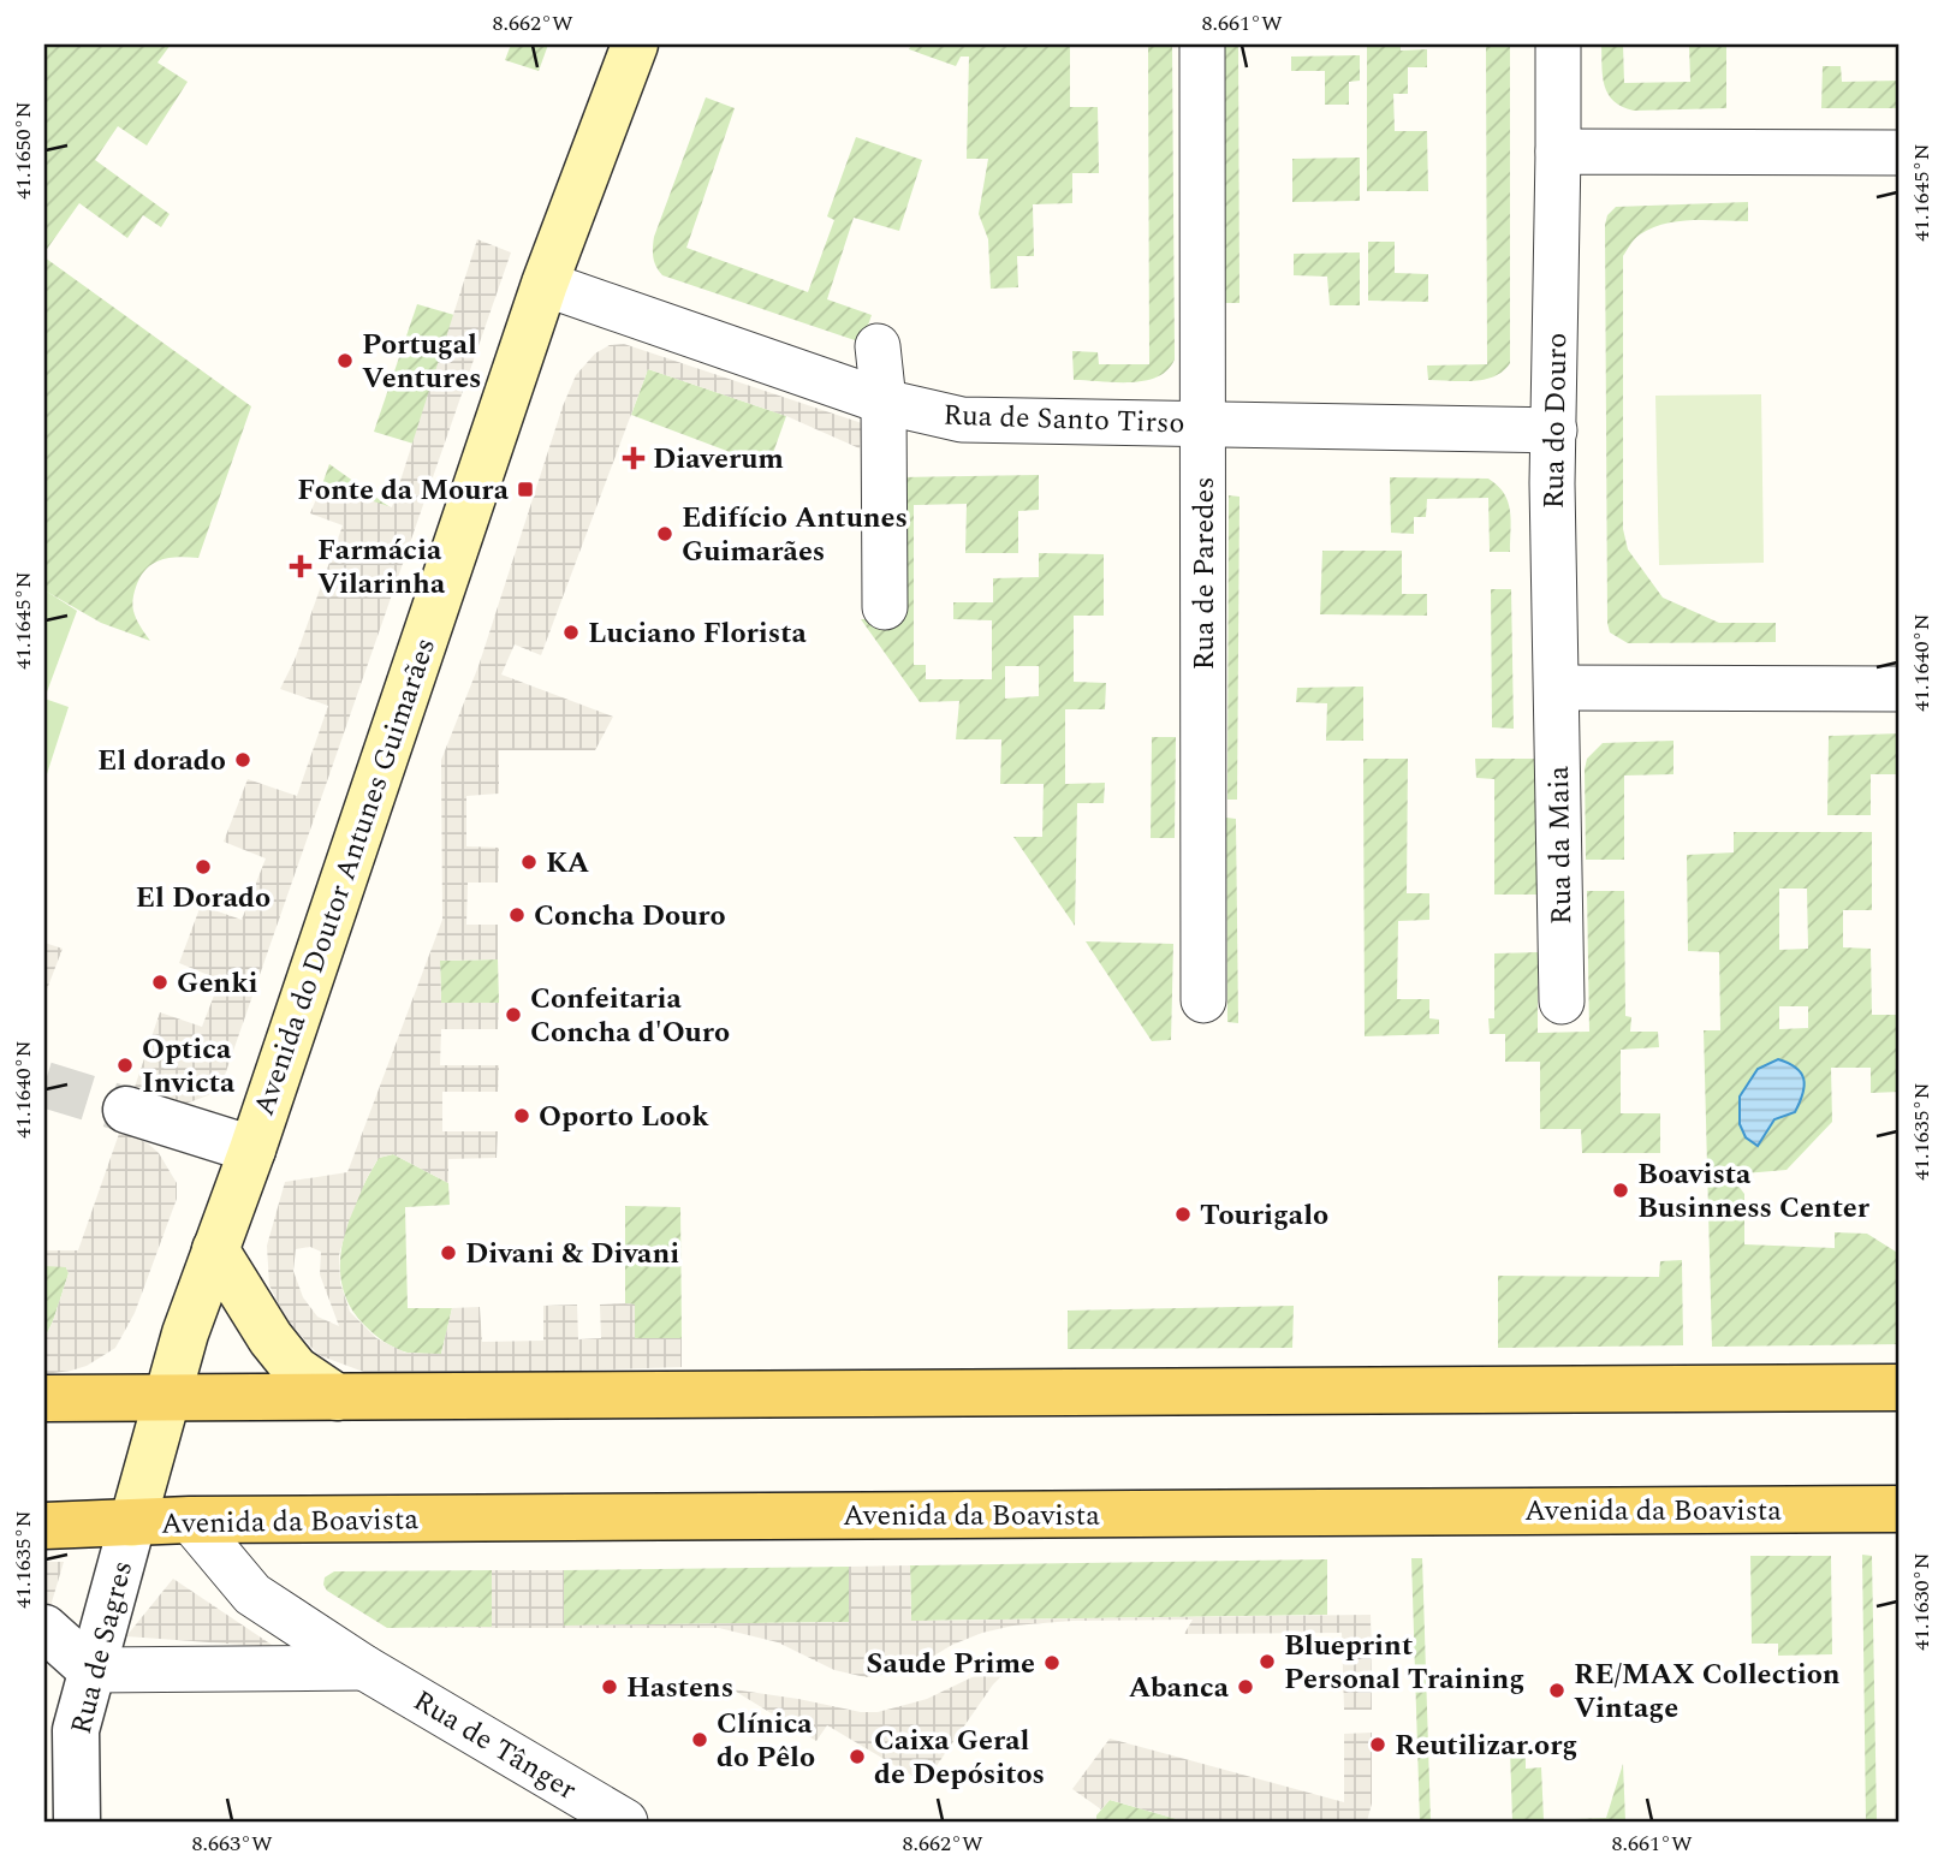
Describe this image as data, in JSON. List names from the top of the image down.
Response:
{
  "streets": {
    "main road": ["Avenida do Doutor Antunes Guimarães", "Avenida da Boavista"],
    "street": [
      "Rua de Santo Tirso",
      "Rua do Douro",
      "Rua de Paredes",
      "Rua da Maia",
      "Rua de Sagres",
      "Rua de Tânger"
    ]
  },
  "crossings": [
    ["Rua de Santo Tirso", "Rua do Douro"],
    ["Rua de Santo Tirso", "Rua de Paredes"],
    ["Rua de Santo Tirso", "Avenida do Doutor Antunes Guimarães"],
    ["Rua do Douro", "Rua da Maia"],
    ["Avenida do Doutor Antunes Guimarães", "Avenida da Boavista"],
    ["Avenida do Doutor Antunes Guimarães", "Rua de Sagres"],
    ["Avenida da Boavista", "Rua de Sagres"],
    ["Avenida da Boavista", "Rua de Tânger"]
  ],
  "places": {
    "other": [
      "Portugal Ventures",
      "Edifício Antunes Guimarães",
      "Luciano Florista",
      "El dorado",
      "KA",
      "El Dorado",
      "Concha Douro",
      "Genki",
      "Confeitaria Concha d'Ouro",
      "Optica Invicta",
      "Oporto Look",
      "Boavista Businness Center",
      "Tourigalo",
      "Divani & Divani",
      "Blueprint Personal Training",
      "Saude Prime",
      "Hastens",
      "Abanca",
      "RE/MAX Collection Vintage",
      "Clínica do Pêlo",
      "Reutilizar.org",
      "Caixa Geral de Depósitos"
    ],
    "health": ["Diaverum", "Farmácia Vilarinha"],
    "transit": ["Fonte da Moura"]
  },
  "coordinates": [
    "8.662°W",
    "8.661°W",
    "41.1650°N",
    "41.1645°N",
    "41.1640°N",
    "41.1635°N",
    "41.1630°N",
    "8.663°W"
  ]
}
